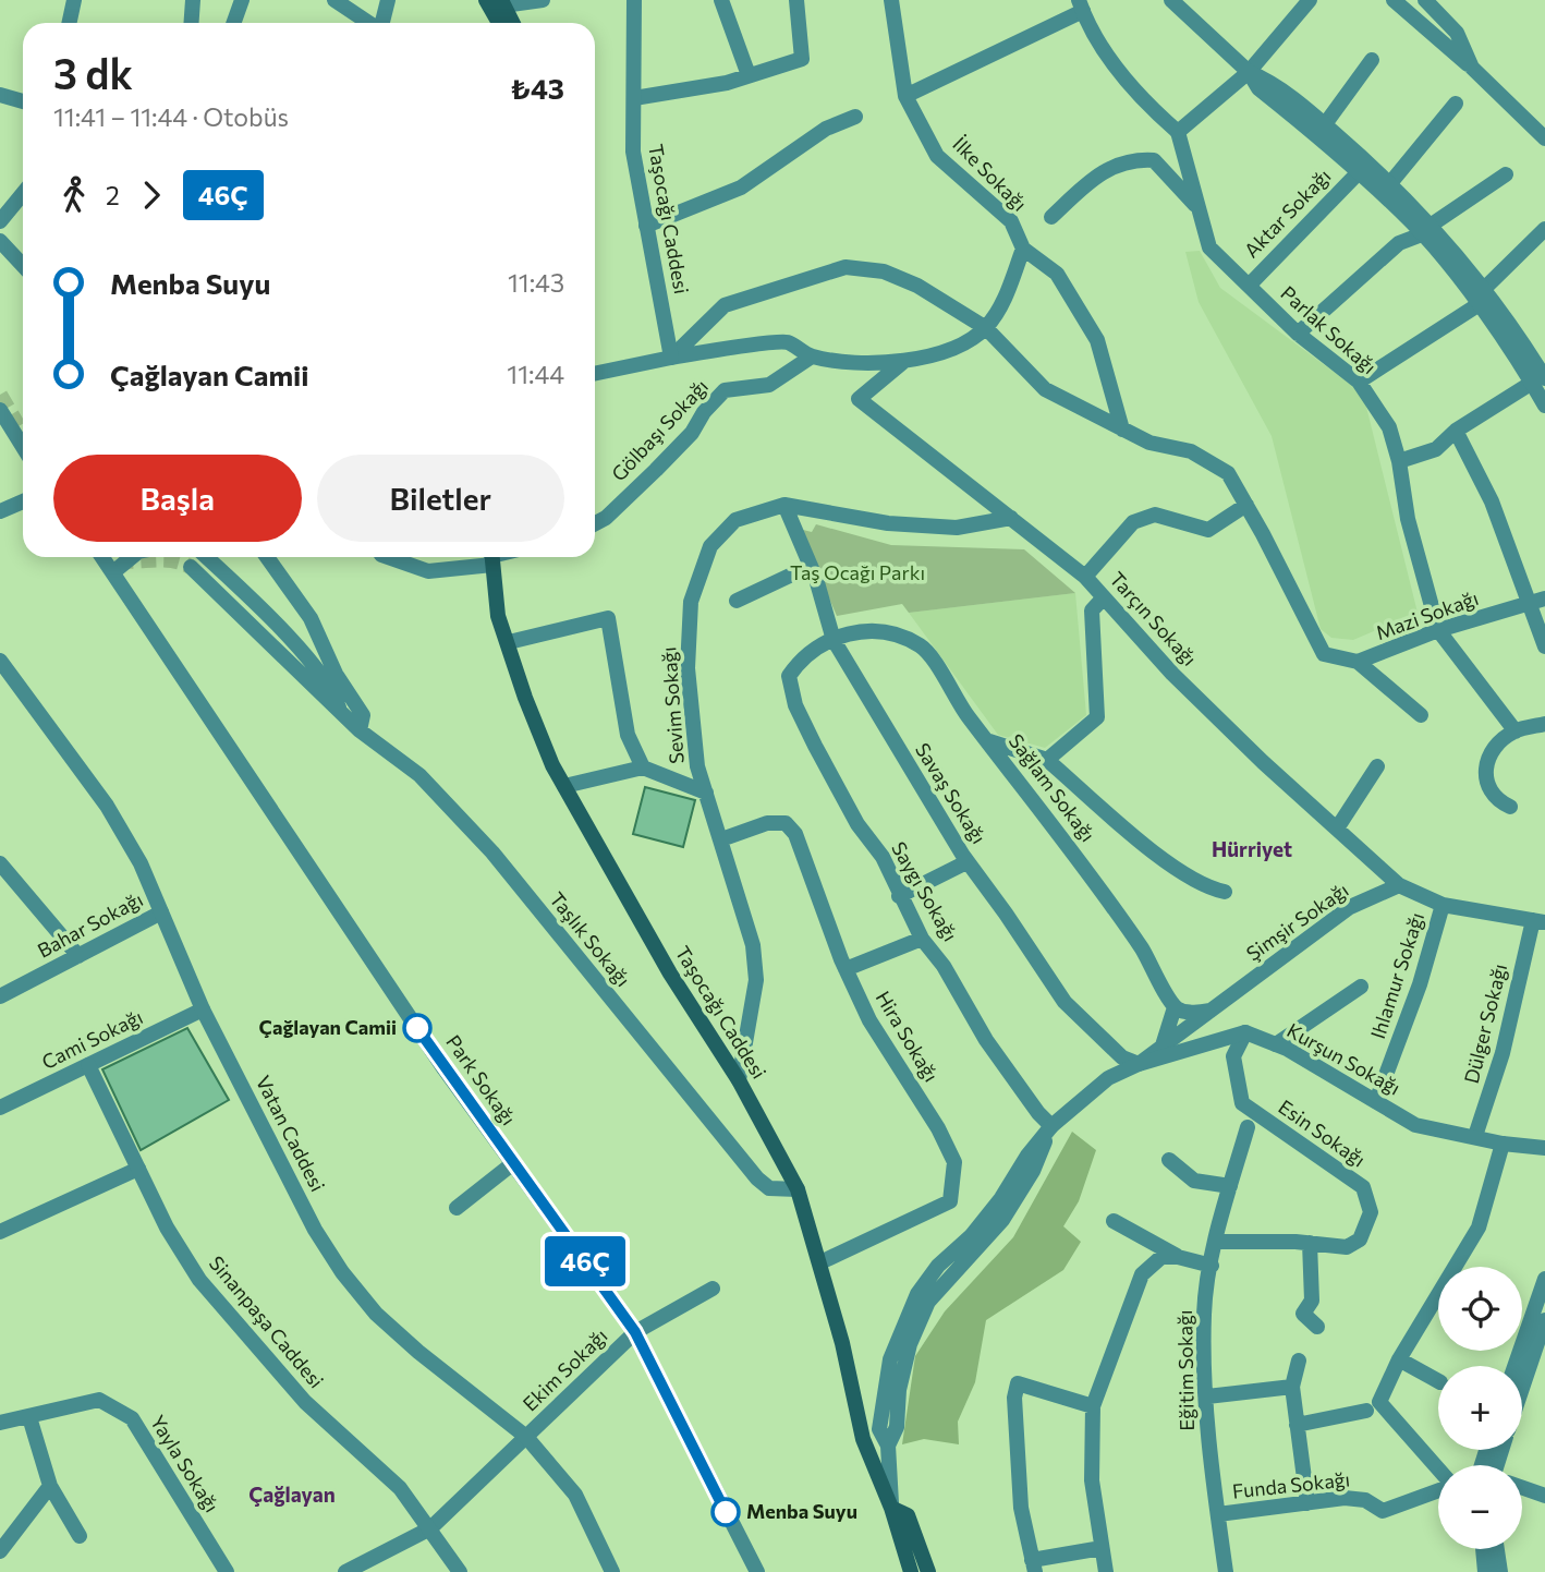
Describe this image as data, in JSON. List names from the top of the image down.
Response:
{
  "streets": {
    "main road": ["Taşocağı Caddesi"],
    "street": [
      "İlke Sokağı",
      "Aktar Sokağı",
      "Parlak Sokağı",
      "Gölbaşı Sokağı",
      "Mazi Sokağı",
      "Tarçın Sokağı",
      "Sevim Sokağı",
      "Sağlam Sokağı",
      "Savaş Sokağı",
      "Saygı Sokağı",
      "Şimşir Sokağı",
      "Bahar Sokağı",
      "Taşlık Sokağı",
      "Ihlamur Sokağı",
      "Dülger Sokağı",
      "Hira Sokağı",
      "Cami Sokağı",
      "Kurşun Sokağı",
      "Park Sokağı",
      "Vatan Caddesi",
      "Esin Sokağı",
      "Sinanpaşa Caddesi",
      "Ekim Sokağı",
      "Eğitim Sokağı",
      "Yayla Sokağı",
      "Funda Sokağı"
    ]
  },
  "crossings": [
    ["Aktar Sokağı", "Parlak Sokağı"],
    ["Taşocağı Caddesi", "Sevim Sokağı"],
    ["Taşocağı Caddesi", "Taşlık Sokağı"],
    ["Taşocağı Caddesi", "Hira Sokağı"],
    ["Parlak Sokağı", "Mazi Sokağı"],
    ["Tarçın Sokağı", "Sevim Sokağı"],
    ["Tarçın Sokağı", "Şimşir Sokağı"],
    ["Sevim Sokağı", "Savaş Sokağı"],
    ["Sevim Sokağı", "Hira Sokağı"],
    ["Sağlam Sokağı", "Savaş Sokağı"],
    ["Sağlam Sokağı", "Saygı Sokağı"],
    ["Savaş Sokağı", "Saygı Sokağı"],
    ["Savaş Sokağı", "Şimşir Sokağı"],
    ["Bahar Sokağı", "Vatan Caddesi"],
    ["Ihlamur Sokağı", "Kurşun Sokağı"],
    ["Dülger Sokağı", "Kurşun Sokağı"],
    ["Cami Sokağı", "Vatan Caddesi"],
    ["Cami Sokağı", "Sinanpaşa Caddesi"],
    ["Kurşun Sokağı", "Esin Sokağı"],
    ["Park Sokağı", "Ekim Sokağı"],
    ["Vatan Caddesi", "Ekim Sokağı"],
    ["Esin Sokağı", "Eğitim Sokağı"],
    ["Sinanpaşa Caddesi", "Ekim Sokağı"],
    ["Eğitim Sokağı", "Funda Sokağı"]
  ],
  "districts": ["Hürriyet", "Çağlayan"],
  "parks": ["Taş Ocağı Parkı"],
  "places": ["Çağlayan Camii", "Menba Suyu"],
  "lines": ["bus line 46Ç"],
  "page": {
    "on_map": "46Ç",
    "heading": ["3 dk", "11:41 – 11:44 · Otobüs", "₺43"],
    "legs": ["2", "46Ç"],
    "list": [
      {
        "name": "Menba Suyu",
        "value": "11:43"
      },
      {
        "name": "Çağlayan Camii",
        "value": "11:44"
      }
    ],
    "buttons": ["Başla", "Biletler"],
    "map_buttons": ["+", "−"]
  }
}
